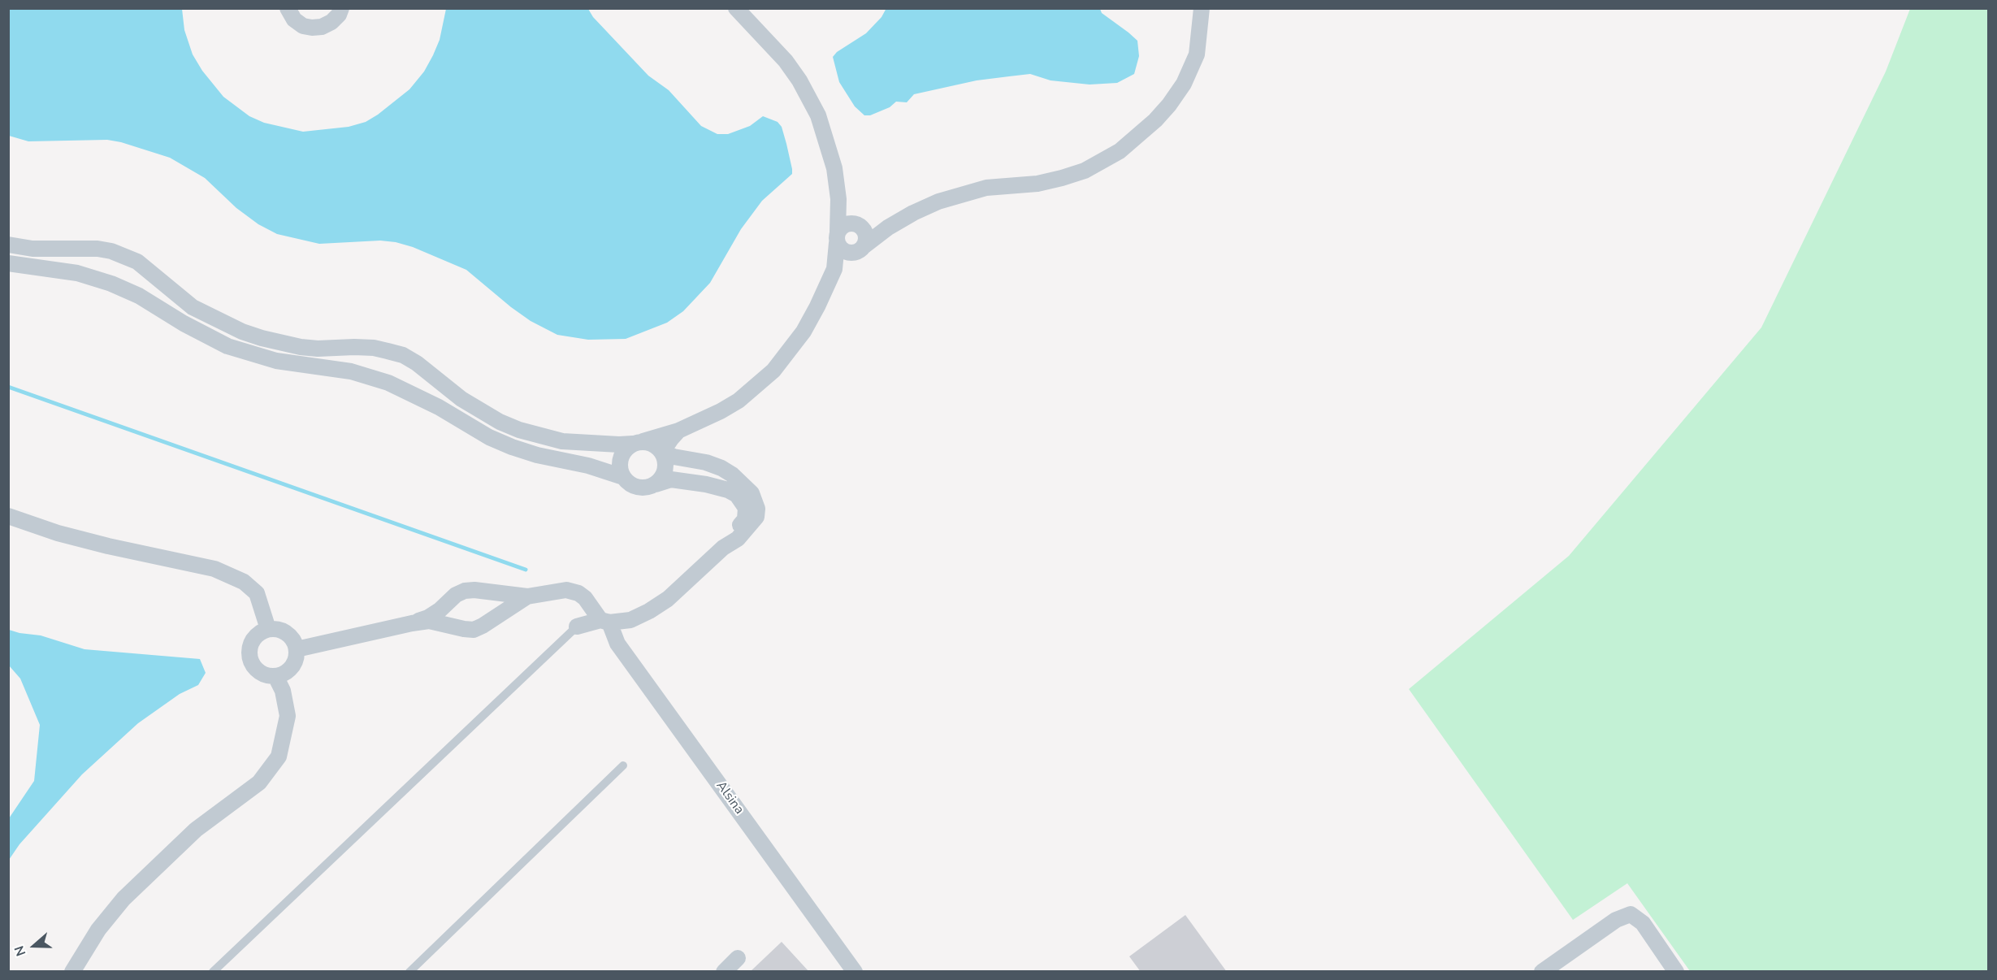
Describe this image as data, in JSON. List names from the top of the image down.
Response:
{
  "streets": {
    "street": ["Alsina"]
  },
  "north": "left"
}
